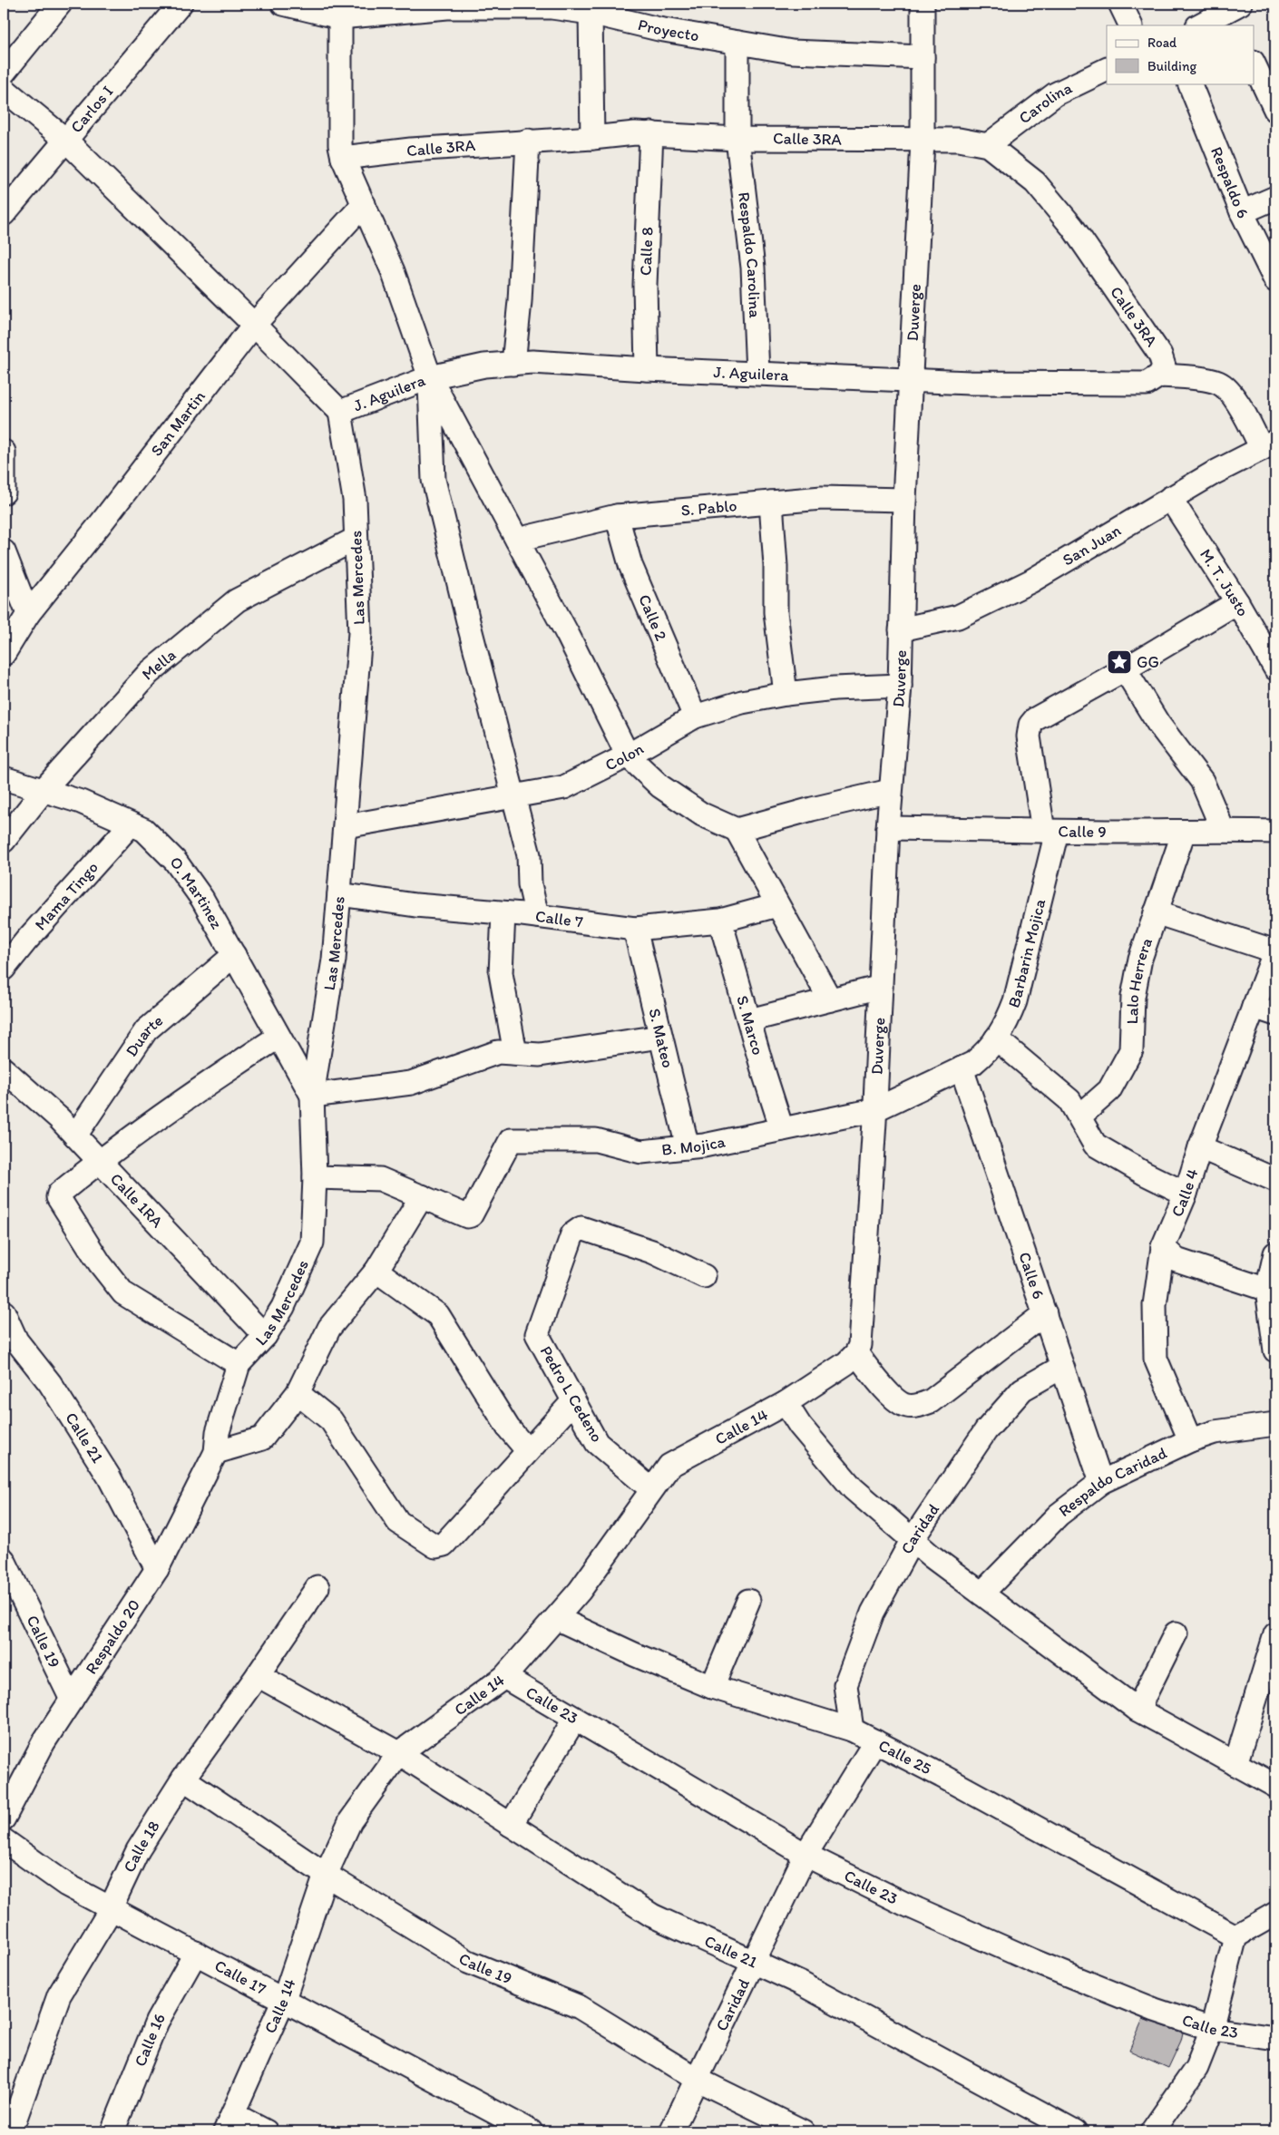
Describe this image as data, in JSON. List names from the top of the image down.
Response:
{
  "streets": {
    "street": [
      "Proyecto",
      "Carolina",
      "Carlos I",
      "Calle 3RA",
      "Respaldo 6",
      "Calle 8",
      "Respaldo Carolina",
      "Duverge",
      "J. Aguilera",
      "San Martin",
      "S. Pablo",
      "San Juan",
      "Las Mercedes",
      "M. T. Justo",
      "Calle 2",
      "Mella",
      "Colon",
      "Calle 9",
      "O. Martinez",
      "Mama Tingo",
      "Calle 7",
      "Barbarin Mojica",
      "Lalo Herrera",
      "S. Marco",
      "Duarte",
      "S. Mateo",
      "B. Mojica",
      "Calle 4",
      "Calle 1RA",
      "Calle 6",
      "Pedro L Cedeno",
      "Calle 14",
      "Calle 21",
      "Respaldo Caridad",
      "Caridad",
      "Respaldo 20",
      "Calle 19",
      "Calle 23",
      "Calle 25",
      "Calle 18",
      "Calle 17",
      "Calle 16"
    ]
  },
  "crossings": [
    ["Proyecto", "Respaldo Carolina"],
    ["Proyecto", "Duverge"],
    ["Carolina", "Calle 3RA"],
    ["Calle 3RA", "Calle 8"],
    ["Calle 3RA", "Respaldo Carolina"],
    ["Calle 3RA", "Duverge"],
    ["Calle 3RA", "J. Aguilera"],
    ["Calle 8", "J. Aguilera"],
    ["Respaldo Carolina", "J. Aguilera"],
    ["Duverge", "J. Aguilera"],
    ["Duverge", "S. Pablo"],
    ["Duverge", "San Juan"],
    ["Duverge", "Colon"],
    ["Duverge", "Calle 9"],
    ["Duverge", "Barbarin Mojica"],
    ["Duverge", "B. Mojica"],
    ["Duverge", "Calle 14"],
    ["J. Aguilera", "Las Mercedes"],
    ["S. Pablo", "Calle 2"],
    ["San Juan", "M. T. Justo"],
    ["Las Mercedes", "Mella"],
    ["Las Mercedes", "Colon"],
    ["Las Mercedes", "O. Martinez"],
    ["Las Mercedes", "Calle 7"],
    ["Las Mercedes", "Calle 1RA"],
    ["Las Mercedes", "Respaldo 20"],
    ["Calle 2", "Colon"],
    ["Mella", "O. Martinez"],
    ["Calle 9", "Barbarin Mojica"],
    ["Calle 9", "Lalo Herrera"],
    ["O. Martinez", "Mama Tingo"],
    ["O. Martinez", "Duarte"],
    ["Calle 7", "S. Marco"],
    ["Calle 7", "S. Mateo"],
    ["Barbarin Mojica", "B. Mojica"],
    ["Barbarin Mojica", "Calle 6"],
    ["S. Marco", "B. Mojica"],
    ["Duarte", "Calle 1RA"],
    ["S. Mateo", "B. Mojica"],
    ["Calle 4", "Respaldo Caridad"],
    ["Calle 6", "Respaldo Caridad"],
    ["Calle 6", "Caridad"],
    ["Pedro L Cedeno", "Calle 14"],
    ["Calle 14", "Calle 21"],
    ["Calle 14", "Calle 19"],
    ["Calle 14", "Calle 23"],
    ["Calle 14", "Calle 25"],
    ["Calle 14", "Calle 17"],
    ["Calle 21", "Caridad"],
    ["Calle 21", "Respaldo 20"],
    ["Calle 21", "Calle 18"],
    ["Caridad", "Calle 19"],
    ["Caridad", "Calle 23"],
    ["Caridad", "Calle 25"],
    ["Respaldo 20", "Calle 19"],
    ["Calle 19", "Calle 18"],
    ["Calle 18", "Calle 17"],
    ["Calle 17", "Calle 16"]
  ],
  "places": {
    "place": ["GG"]
  },
  "legend": ["Road", "Building"]
}
